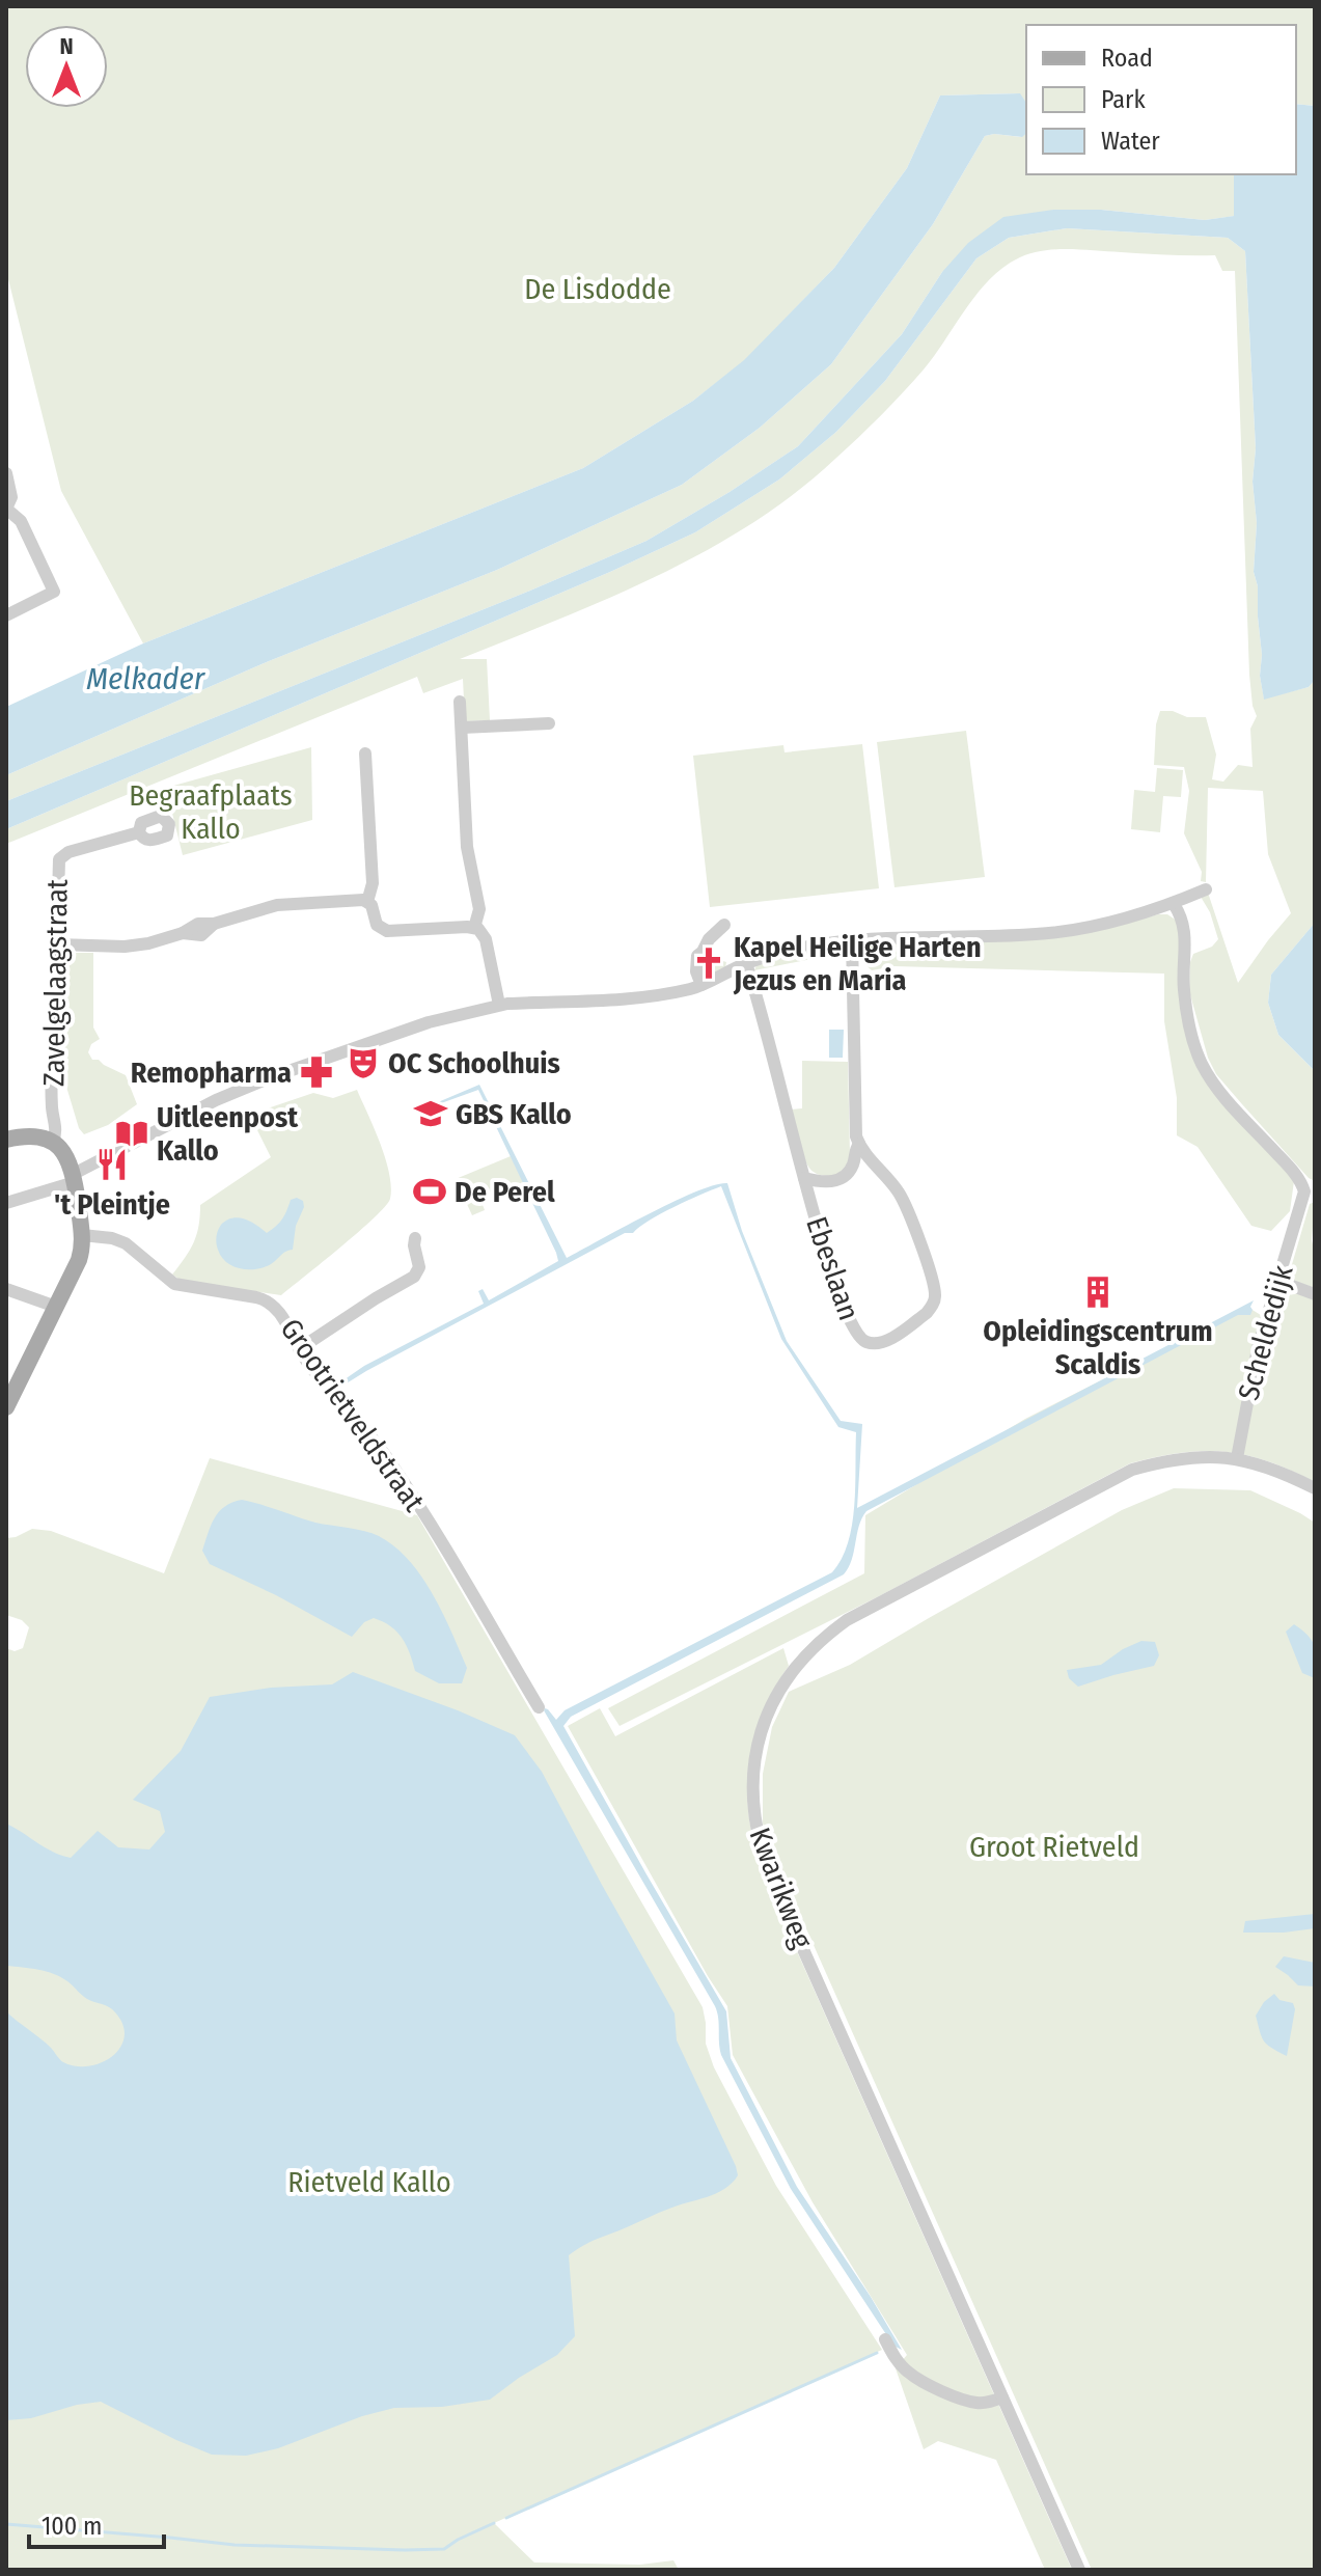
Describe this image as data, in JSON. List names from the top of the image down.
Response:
{
  "streets": {
    "street": [
      "Zavelgelaagstraat",
      "Ebeslaan",
      "Scheldedijk",
      "Grootrietveldstraat",
      "Kwarikweg"
    ]
  },
  "crossings": [
    ["Scheldedijk", "Kwarikweg"]
  ],
  "water": ["Melkader"],
  "parks": [
    "De Lisdodde",
    "Begraafplaats Kallo",
    "Groot Rietveld",
    "Rietveld Kallo"
  ],
  "places": {
    "church": ["Kapel Heilige Harten Jezus en Maria"],
    "theatre": ["OC Schoolhuis"],
    "pharmacy": ["Remopharma"],
    "school or university": ["GBS Kallo"],
    "library": ["Uitleenpost Kallo"],
    "restaurant": ["'t Pleintje"],
    "sports": ["De Perel"],
    "building": ["Opleidingscentrum Scaldis"]
  },
  "legend": ["Road", "Park", "Water"],
  "scale_bar": "100 m",
  "north": "top"
}
